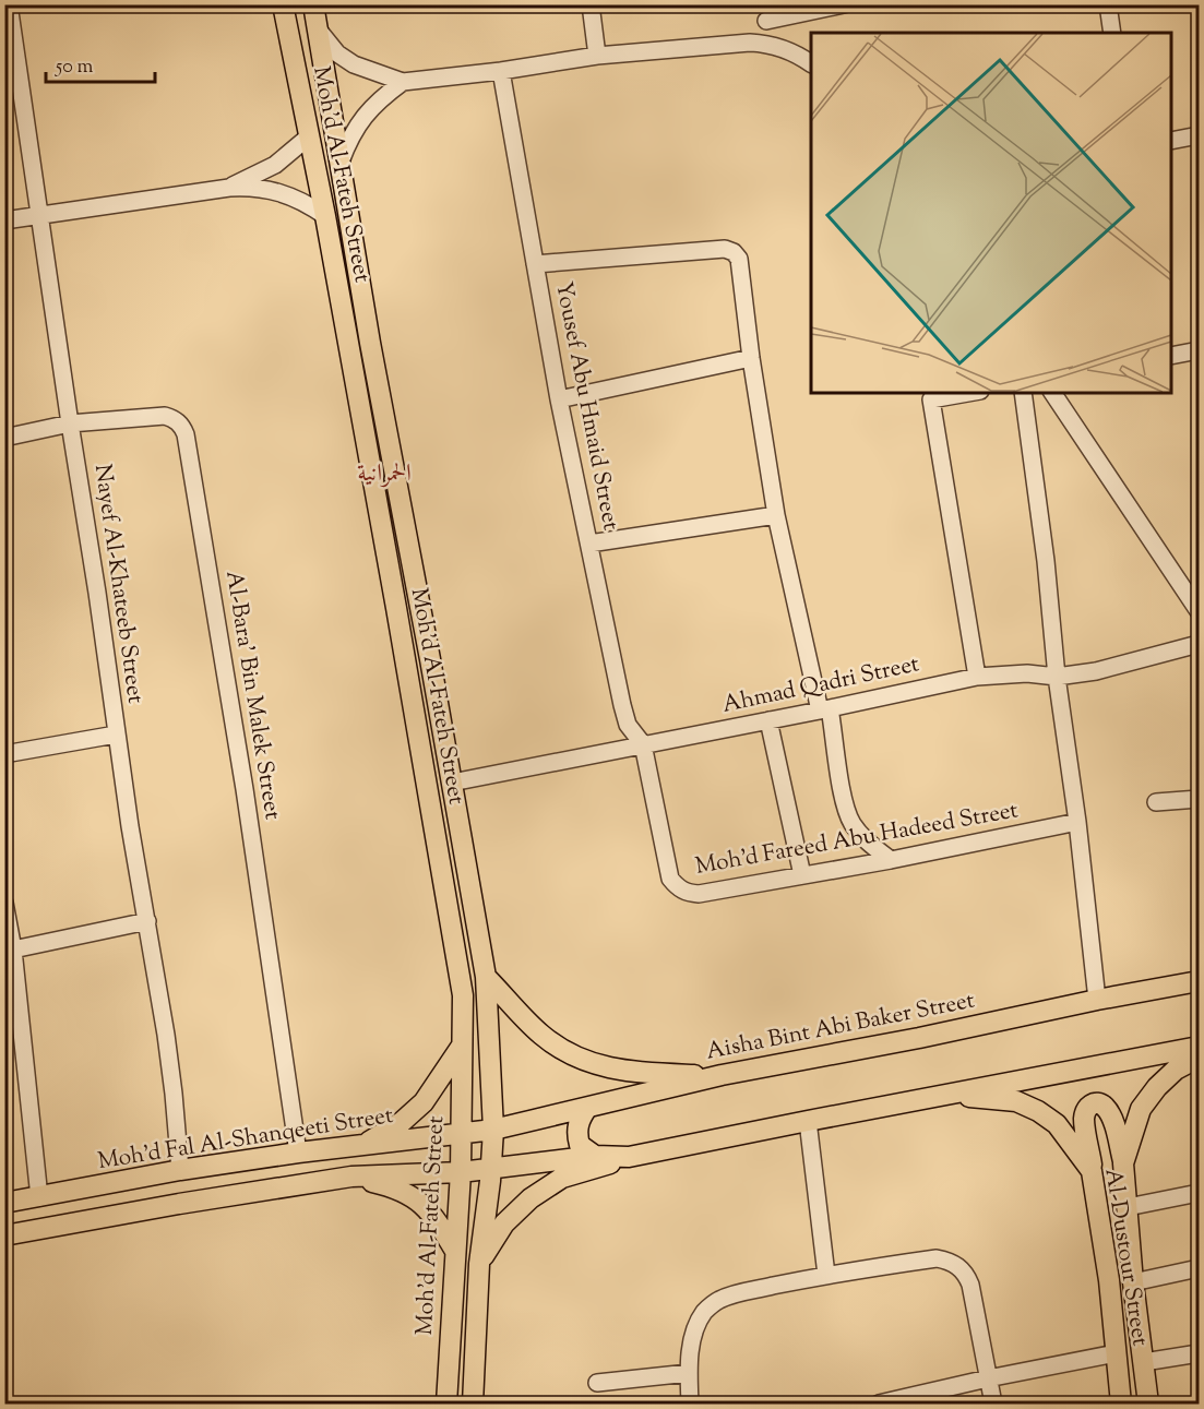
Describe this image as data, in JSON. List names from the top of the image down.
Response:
{
  "streets": {
    "main road": [
      "Moh'd Al-Fateh Street",
      "Aisha Bint Abi Baker Street",
      "Moh'd Fal Al-Shanqeeti Street",
      "Al-Dustour Street"
    ],
    "street": [
      "Yousef Abu Hmaid Street",
      "Nayef Al-Khateeb Street",
      "Ahmad Qadri Street",
      "Al-Bara' Bin Malek Street",
      "Moh'd Fareed Abu Hadeed Street"
    ]
  },
  "crossings": [
    ["Moh'd Al-Fateh Street", "Ahmad Qadri Street"],
    ["Moh'd Al-Fateh Street", "Aisha Bint Abi Baker Street"],
    ["Moh'd Al-Fateh Street", "Moh'd Fal Al-Shanqeeti Street"],
    ["Yousef Abu Hmaid Street", "Ahmad Qadri Street"],
    ["Yousef Abu Hmaid Street", "Moh'd Fareed Abu Hadeed Street"],
    ["Nayef Al-Khateeb Street", "Al-Bara' Bin Malek Street"],
    ["Nayef Al-Khateeb Street", "Moh'd Fal Al-Shanqeeti Street"],
    ["Ahmad Qadri Street", "Moh'd Fareed Abu Hadeed Street"],
    ["Al-Bara' Bin Malek Street", "Moh'd Fal Al-Shanqeeti Street"],
    ["Aisha Bint Abi Baker Street", "Moh'd Fal Al-Shanqeeti Street"]
  ],
  "districts": ["الحمرانية"],
  "scale_bar": "50 m"
}
